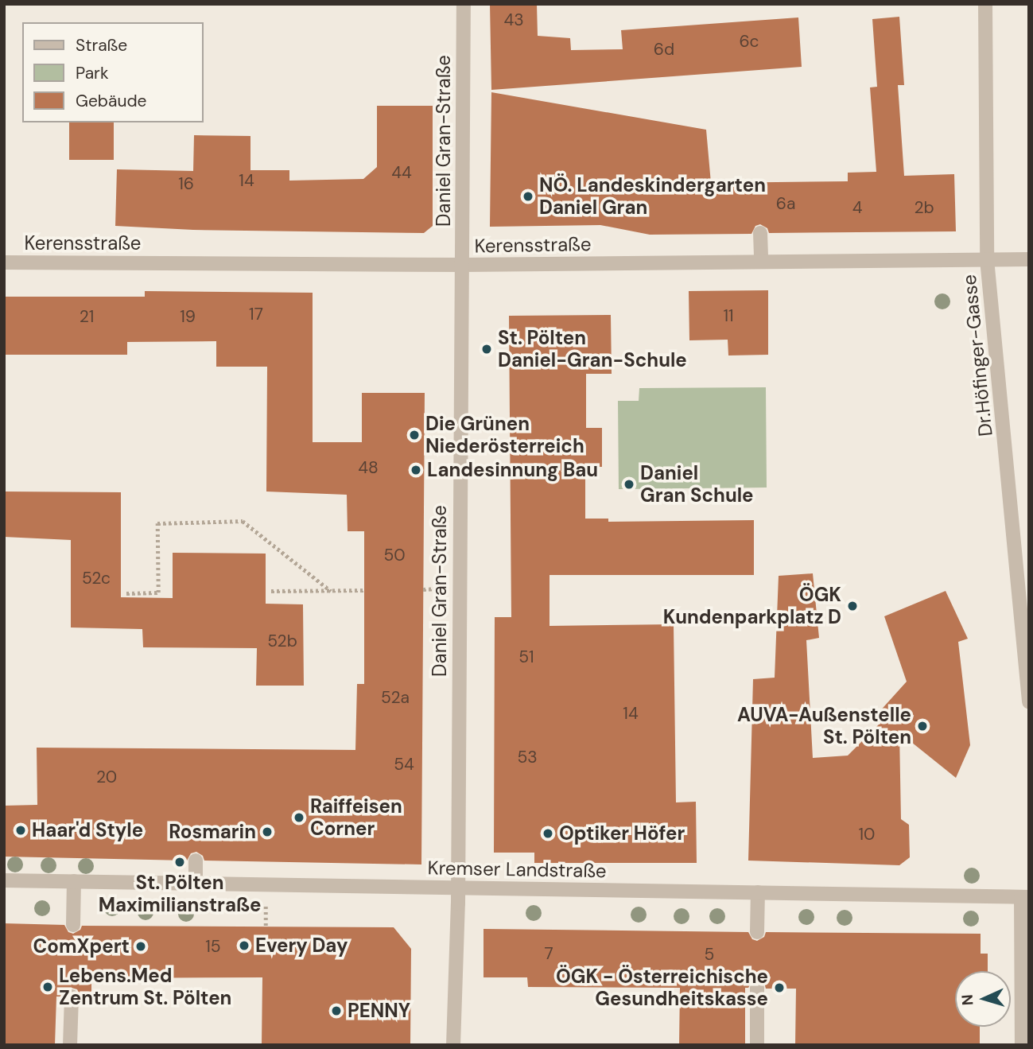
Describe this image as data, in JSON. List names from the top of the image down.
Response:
{
  "streets": {
    "street": [
      "Daniel Gran-Straße",
      "Kerensstraße",
      "Dr.Höfinger-Gasse",
      "Kremser Landstraße"
    ]
  },
  "crossings": [
    ["Daniel Gran-Straße", "Kerensstraße"],
    ["Daniel Gran-Straße", "Kremser Landstraße"],
    ["Kerensstraße", "Dr.Höfinger-Gasse"]
  ],
  "places": [
    "NÖ. Landeskindergarten Daniel Gran",
    "St. Pölten Daniel-Gran-Schule",
    "Die Grünen Niederösterreich",
    "Landesinnung Bau",
    "Daniel Gran Schule",
    "ÖGK Kundenparkplatz D",
    "AUVA-Außenstelle St. Pölten",
    "Raiffeisen Corner",
    "Haar'd Style",
    "Rosmarin",
    "Optiker Höfer",
    "St. Pölten Maximilianstraße",
    "Every Day",
    "ComXpert",
    "Lebens.Med Zentrum St. Pölten",
    "ÖGK - Österreichische Gesundheitskasse",
    "PENNY"
  ],
  "house_numbers": [
    "43",
    "6c",
    "6d",
    "44",
    "14",
    "16",
    "6a",
    "4",
    "2b",
    "17",
    "11",
    "21",
    "19",
    "48",
    "50",
    "52c",
    "52b",
    "51",
    "52a",
    "14",
    "53",
    "54",
    "20",
    "10",
    "15",
    "7",
    "5"
  ],
  "legend": ["Straße", "Park", "Gebäude"],
  "north": "left"
}
